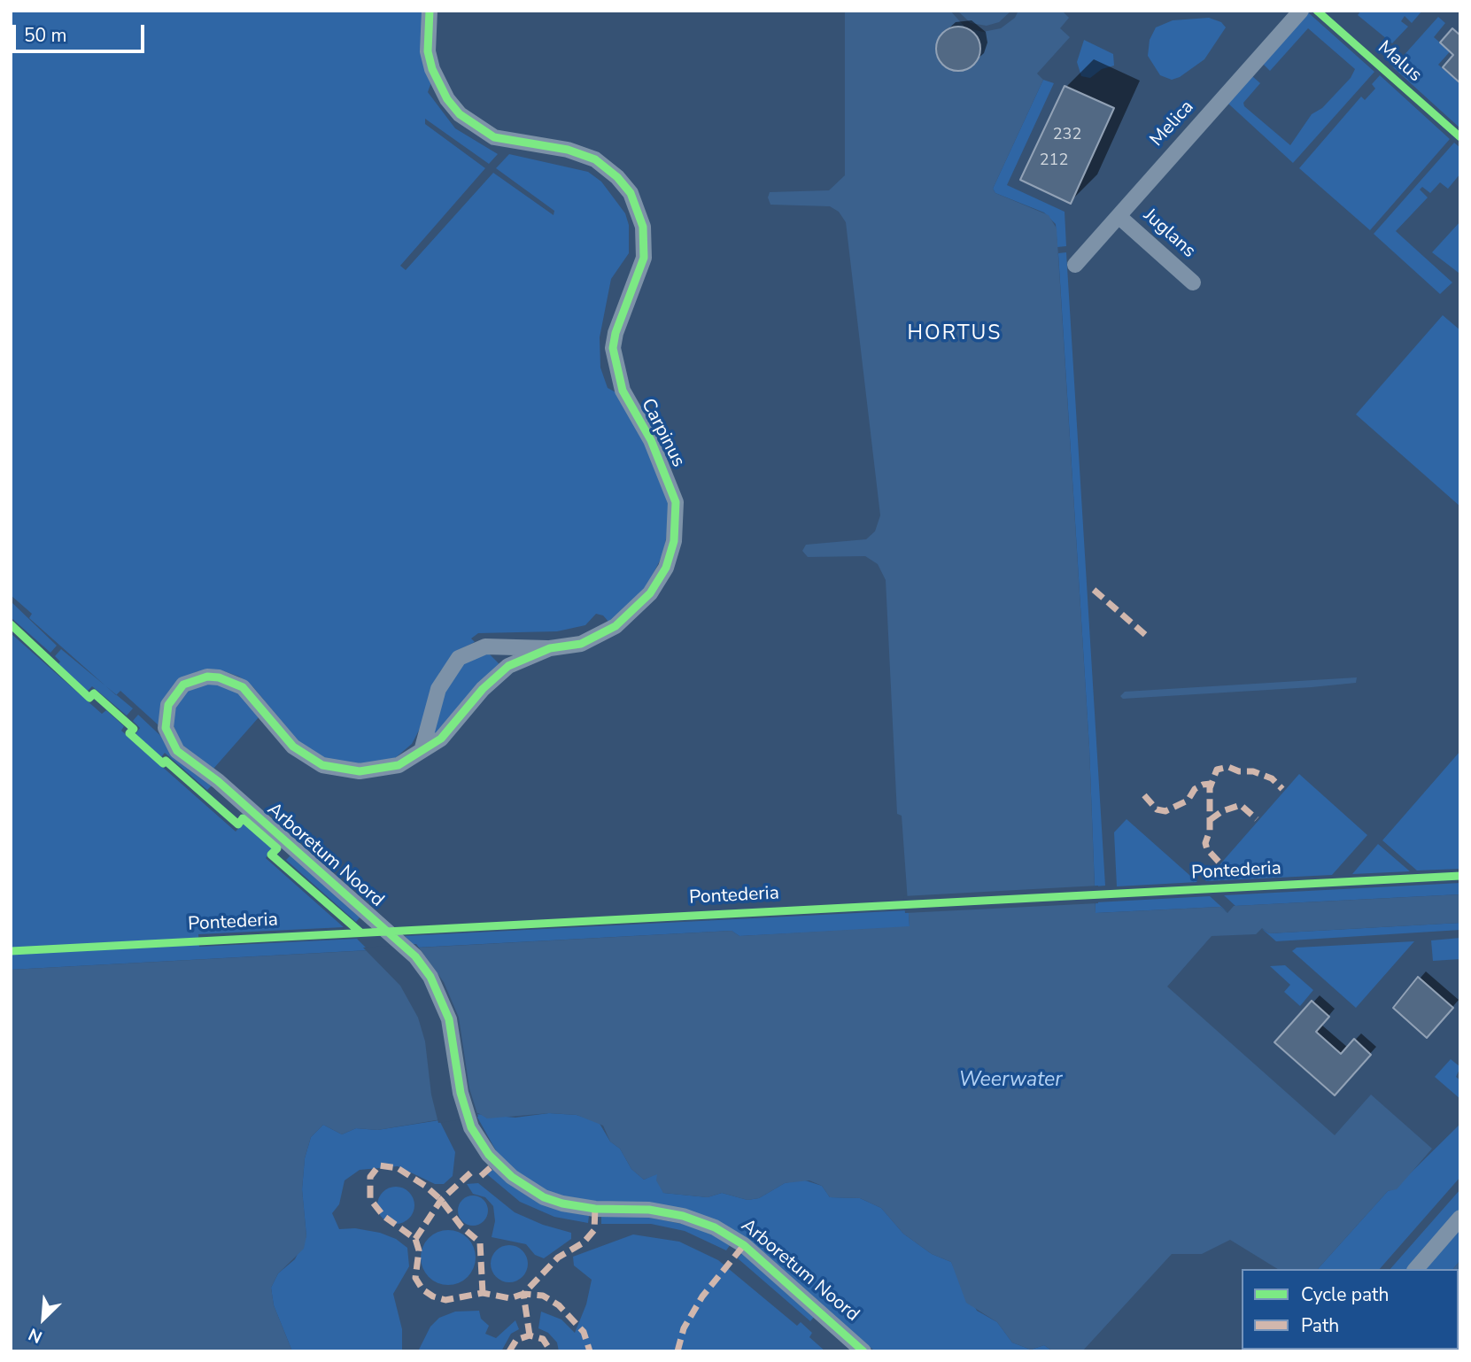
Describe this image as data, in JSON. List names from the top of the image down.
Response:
{
  "streets": {
    "street": [
      "Melica",
      "Juglans",
      "Carpinus",
      "Arboretum Noord"
    ],
    "cycle path": ["Malus", "Pontederia"]
  },
  "crossings": [
    ["Melica", "Juglans"],
    ["Carpinus", "Arboretum Noord"]
  ],
  "districts": ["HORTUS"],
  "water": ["Weerwater"],
  "house_numbers": ["232", "212"],
  "legend": ["Cycle path", "Path"],
  "scale_bar": "50 m",
  "north": "bottom left"
}
